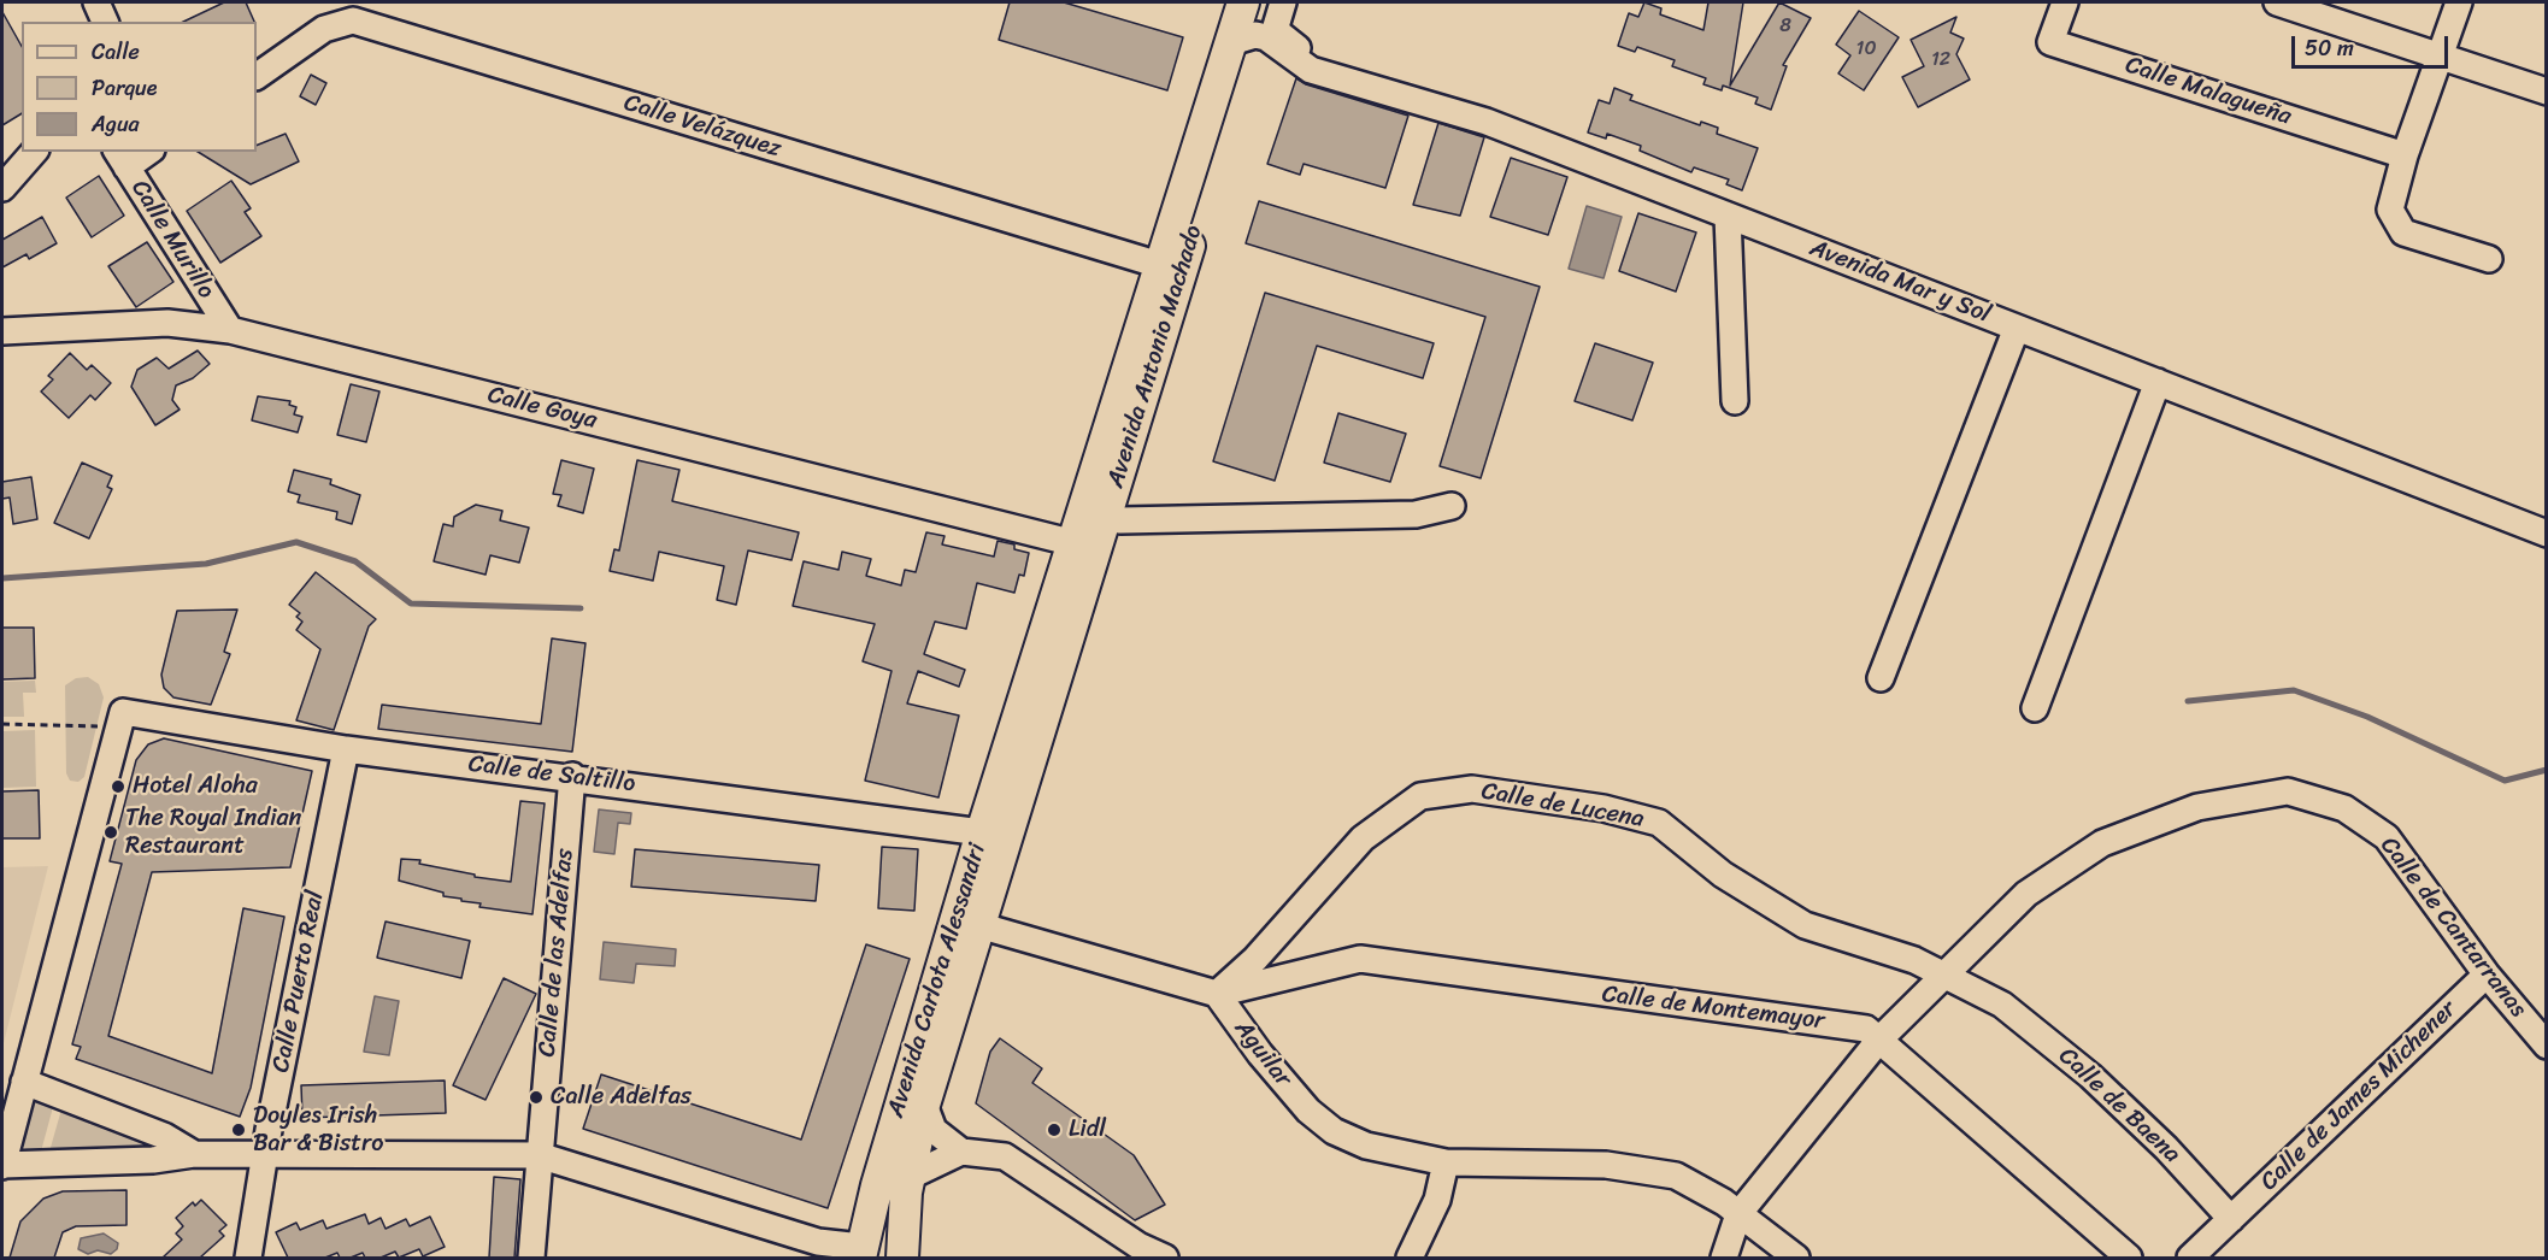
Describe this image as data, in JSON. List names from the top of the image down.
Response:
{
  "streets": {
    "main road": ["Avenida Antonio Machado", "Avenida Carlota Alessandri"],
    "street": [
      "Calle Malagueña",
      "Calle Velázquez",
      "Calle Murillo",
      "Avenida Mar y Sol",
      "Calle Goya",
      "Calle de Saltillo",
      "Calle de Lucena",
      "Calle de Cantarranas",
      "Calle de las Adelfas",
      "Calle Puerto Real",
      "Calle de Montemayor",
      "Aguilar",
      "Calle de James Michener",
      "Calle de Baena"
    ]
  },
  "crossings": [
    ["Calle Velázquez", "Avenida Antonio Machado"],
    ["Calle Murillo", "Calle Goya"],
    ["Avenida Mar y Sol", "Avenida Antonio Machado"],
    ["Avenida Antonio Machado", "Calle Goya"],
    ["Avenida Antonio Machado", "Avenida Carlota Alessandri"],
    ["Calle de Saltillo", "Calle de las Adelfas"],
    ["Calle de Saltillo", "Avenida Carlota Alessandri"],
    ["Calle de Saltillo", "Calle Puerto Real"],
    ["Calle de Lucena", "Calle de Cantarranas"],
    ["Calle de Lucena", "Calle de Montemayor"],
    ["Calle de Lucena", "Aguilar"],
    ["Calle de Lucena", "Calle de Baena"],
    ["Calle de Cantarranas", "Calle de Montemayor"],
    ["Calle de Cantarranas", "Calle de James Michener"],
    ["Calle de Cantarranas", "Calle de Baena"],
    ["Calle de Montemayor", "Aguilar"],
    ["Calle de James Michener", "Calle de Baena"]
  ],
  "places": [
    "Hotel Aloha",
    "The Royal Indian Restaurant",
    "Calle Adelfas",
    "Doyles Irish Bar & Bistro",
    "Lidl"
  ],
  "house_numbers": ["8", "10", "12"],
  "legend": ["Calle", "Parque", "Agua"],
  "scale_bar": "50 m"
}
